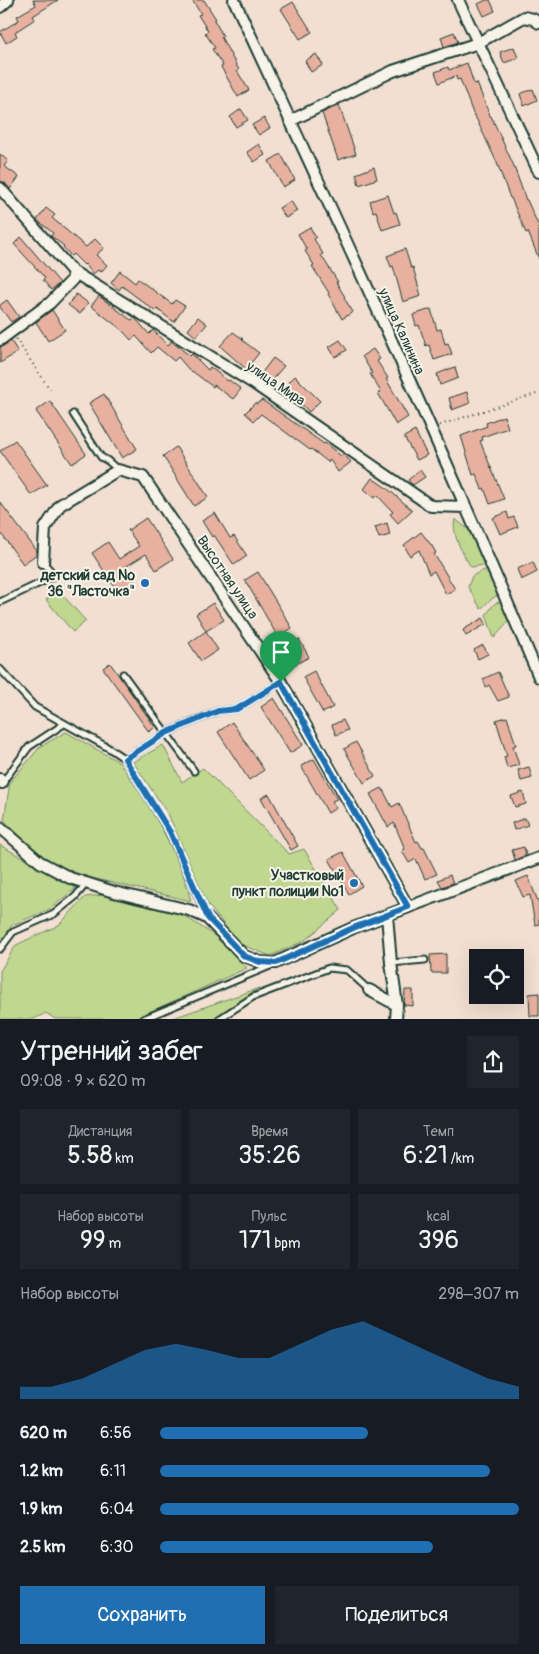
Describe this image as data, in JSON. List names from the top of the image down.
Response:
{
  "streets": {
    "street": ["улица Калинина", "улица Мира", "Высотная улица"]
  },
  "crossings": [
    ["улица Калинина", "улица Мира"]
  ],
  "places": ["детский сад № 36 \"Ласточка\"", "Участковый пункт полиции №1"],
  "page": {
    "heading": ["Утренний забег", "09:08 · 9 × 620 m"],
    "stats": [
      ["Дистанция", "5.58 km"],
      ["Время", "35:26"],
      ["Темп", "6:21 /km"],
      ["Набор высоты", "99 m"],
      ["Пульс", "171 bpm"],
      ["kcal", "396"]
    ],
    "chart": ["Набор высоты", "298–307 m"],
    "list": [
      {
        "name": "620 m",
        "note": "6:56"
      },
      {
        "name": "1.2 km",
        "note": "6:11"
      },
      {
        "name": "1.9 km",
        "note": "6:04"
      },
      {
        "name": "2.5 km",
        "note": "6:30"
      }
    ],
    "buttons": ["Сохранить", "Поделиться"]
  }
}
